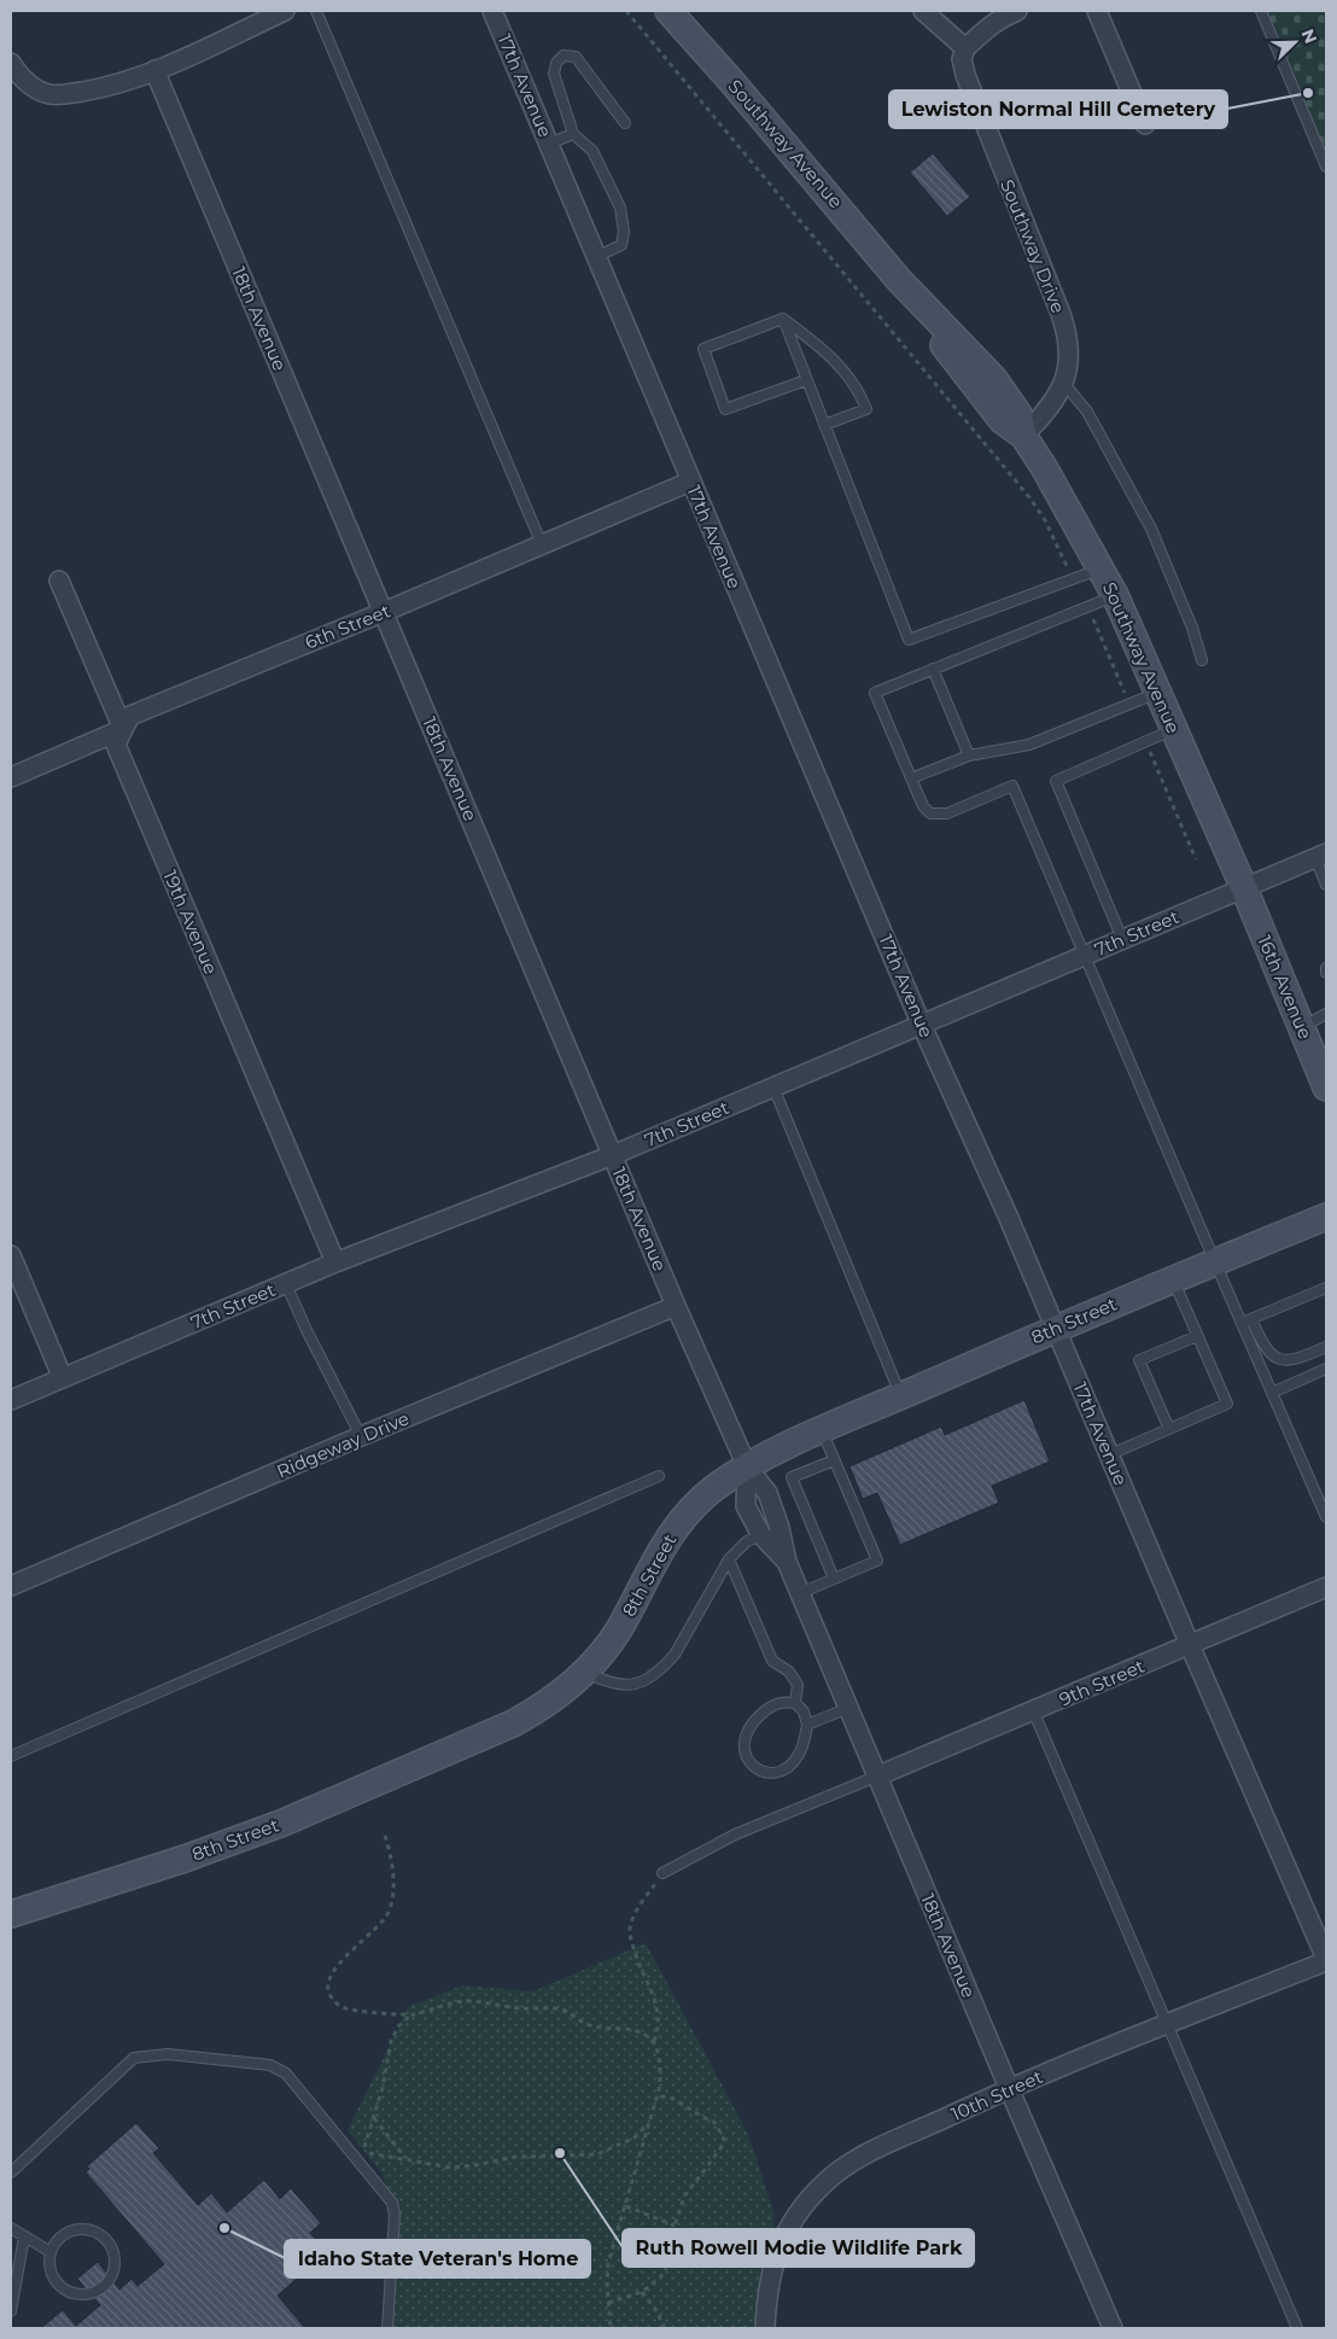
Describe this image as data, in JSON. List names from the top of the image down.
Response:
{
  "streets": {
    "main road": ["Southway Avenue", "16th Avenue", "8th Street"],
    "street": [
      "17th Avenue",
      "Southway Drive",
      "18th Avenue",
      "6th Street",
      "19th Avenue",
      "7th Street",
      "Ridgeway Drive",
      "9th Street",
      "10th Street"
    ]
  },
  "crossings": [
    ["17th Avenue", "6th Street"],
    ["17th Avenue", "7th Street"],
    ["17th Avenue", "8th Street"],
    ["17th Avenue", "9th Street"],
    ["17th Avenue", "10th Street"],
    ["Southway Avenue", "Southway Drive"],
    ["Southway Avenue", "7th Street"],
    ["Southway Avenue", "16th Avenue"],
    ["18th Avenue", "6th Street"],
    ["18th Avenue", "7th Street"],
    ["18th Avenue", "8th Street"],
    ["18th Avenue", "Ridgeway Drive"],
    ["18th Avenue", "9th Street"],
    ["18th Avenue", "10th Street"],
    ["6th Street", "19th Avenue"],
    ["19th Avenue", "7th Street"],
    ["7th Street", "16th Avenue"]
  ],
  "places": ["Lewiston Normal Hill Cemetery", "Ruth Rowell Modie Wildlife Park", "Idaho State Veteran's Home"],
  "north": "top right"
}
